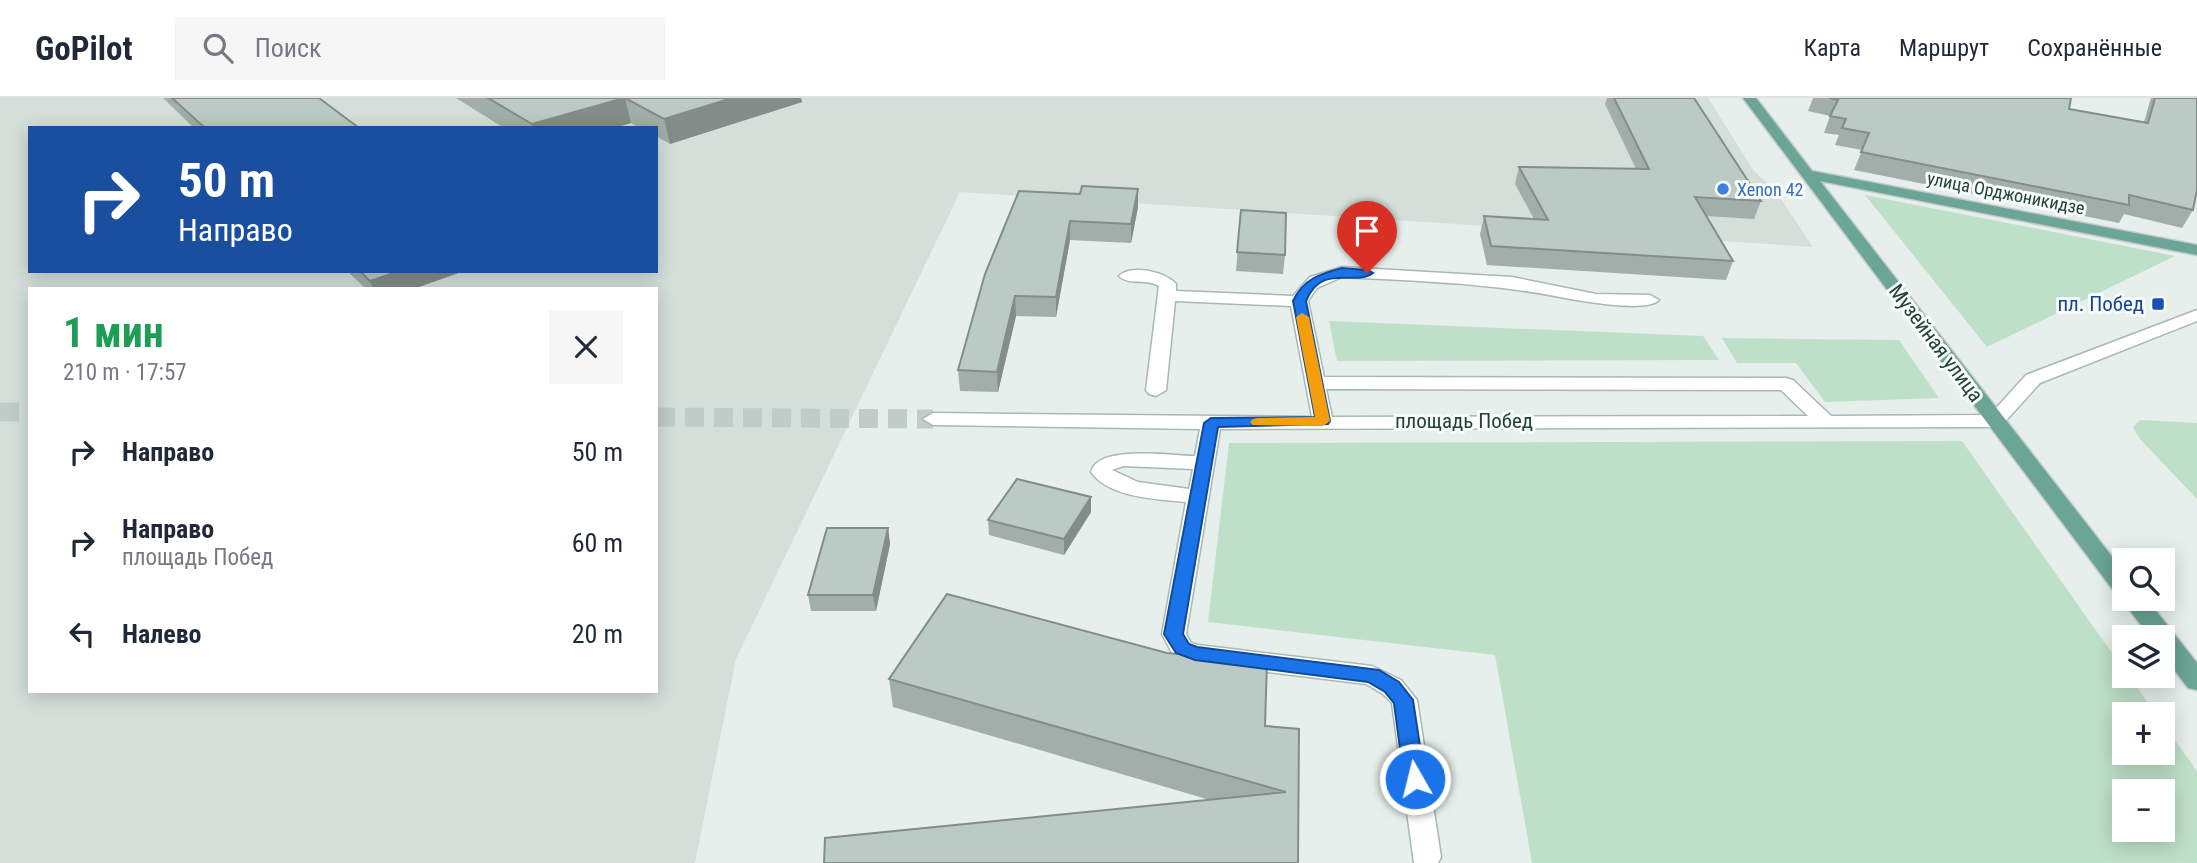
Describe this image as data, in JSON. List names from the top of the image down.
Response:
{
  "streets": {
    "main road": ["улица Орджоникидзе", "Музейная улица"],
    "street": ["площадь Побед"]
  },
  "crossings": [
    ["улица Орджоникидзе", "Музейная улица"],
    ["Музейная улица", "площадь Побед"]
  ],
  "places": {
    "other": ["Xenon 42"],
    "transit": ["пл. Побед"]
  },
  "page": {
    "header": "GoPilot",
    "search": "Поиск",
    "nav": ["Карта", "Маршрут", "Сохранённые"],
    "turn": ["50 m", "Направо"],
    "heading": ["1 мин", "210 m · 17:57"],
    "list": [
      {
        "name": "Направо",
        "value": "50 m"
      },
      {
        "name": "Направо",
        "note": "площадь Побед",
        "value": "60 m"
      },
      {
        "name": "Налево",
        "value": "20 m"
      }
    ],
    "map_buttons": ["+", "−"]
  }
}
